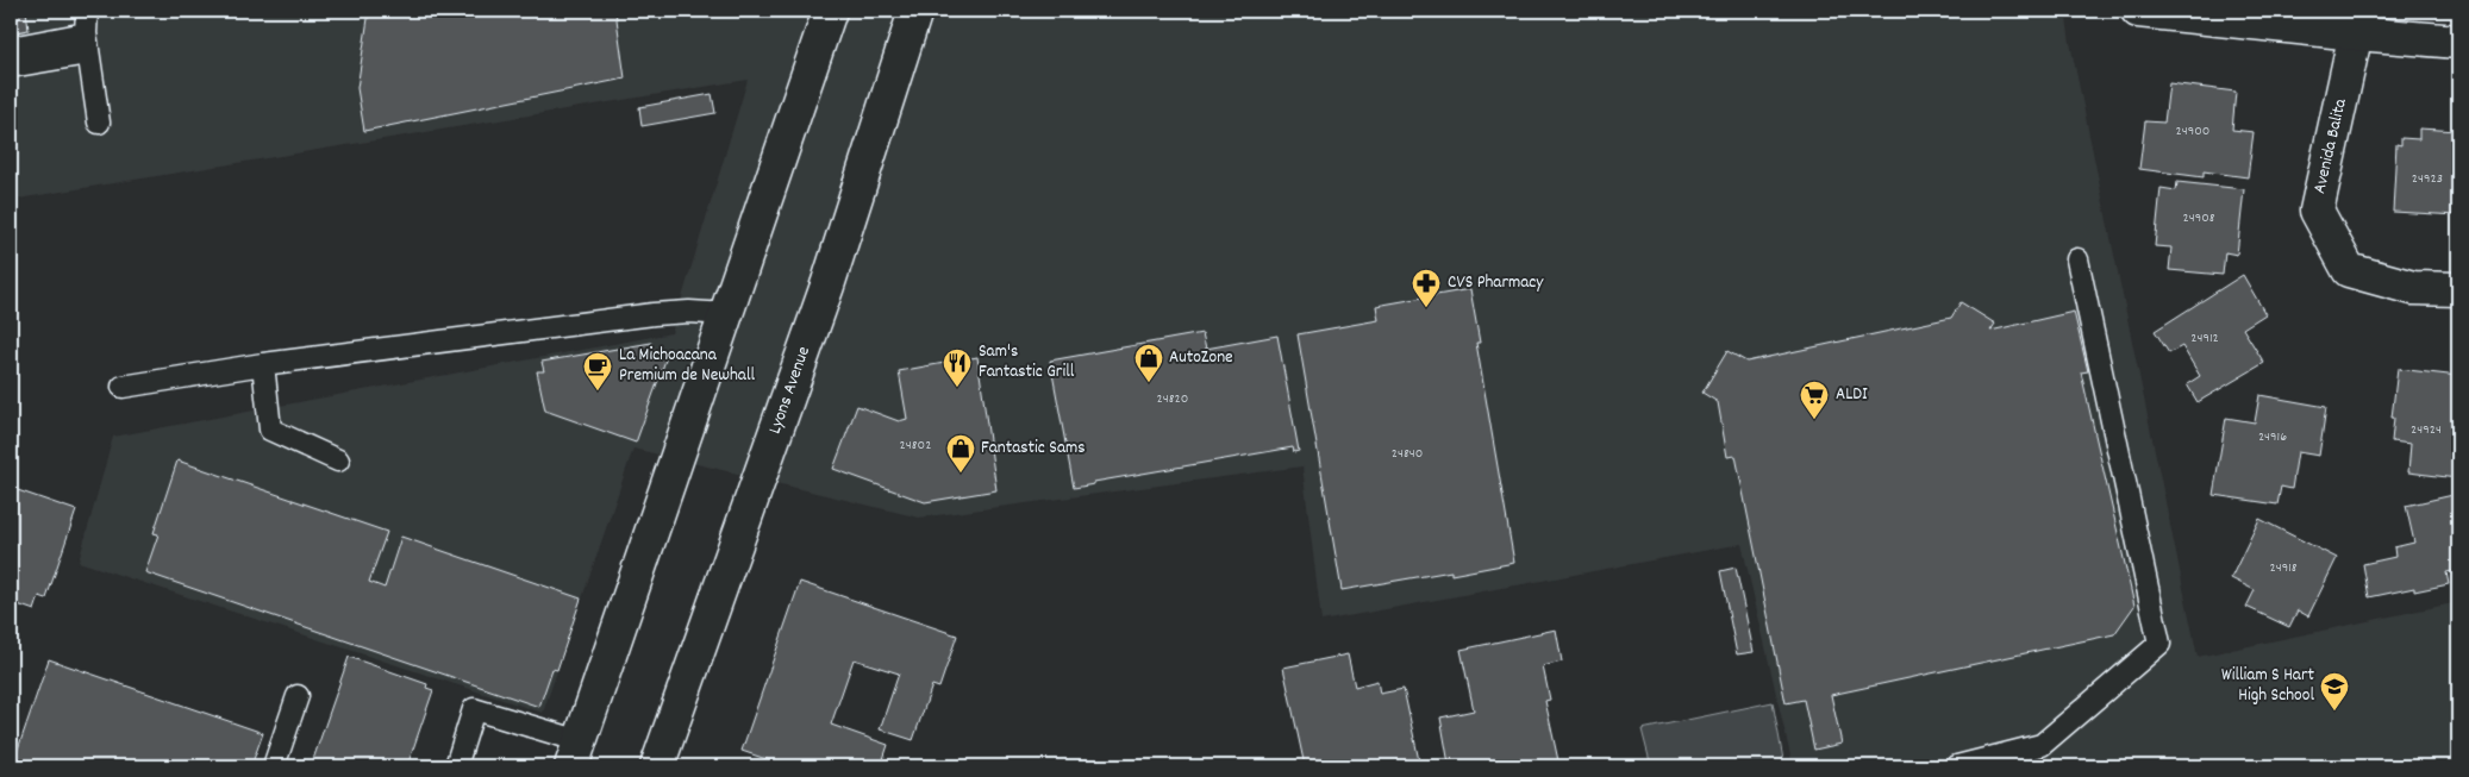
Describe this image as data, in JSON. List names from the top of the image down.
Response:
{
  "streets": {
    "main road": ["Avenida Balita", "Lyons Avenue"]
  },
  "places": {
    "pharmacy": ["CVS Pharmacy"],
    "shop": ["AutoZone", "Fantastic Sams"],
    "restaurant": ["Sam's Fantastic Grill"],
    "cafe": ["La Michoacana Premium de Newhall"],
    "supermarket": ["ALDI"],
    "school or university": ["William S Hart High School"]
  },
  "house_numbers": [
    "24900",
    "24923",
    "24908",
    "24912",
    "24820",
    "24924",
    "24916",
    "24802",
    "24840",
    "24918"
  ]
}
